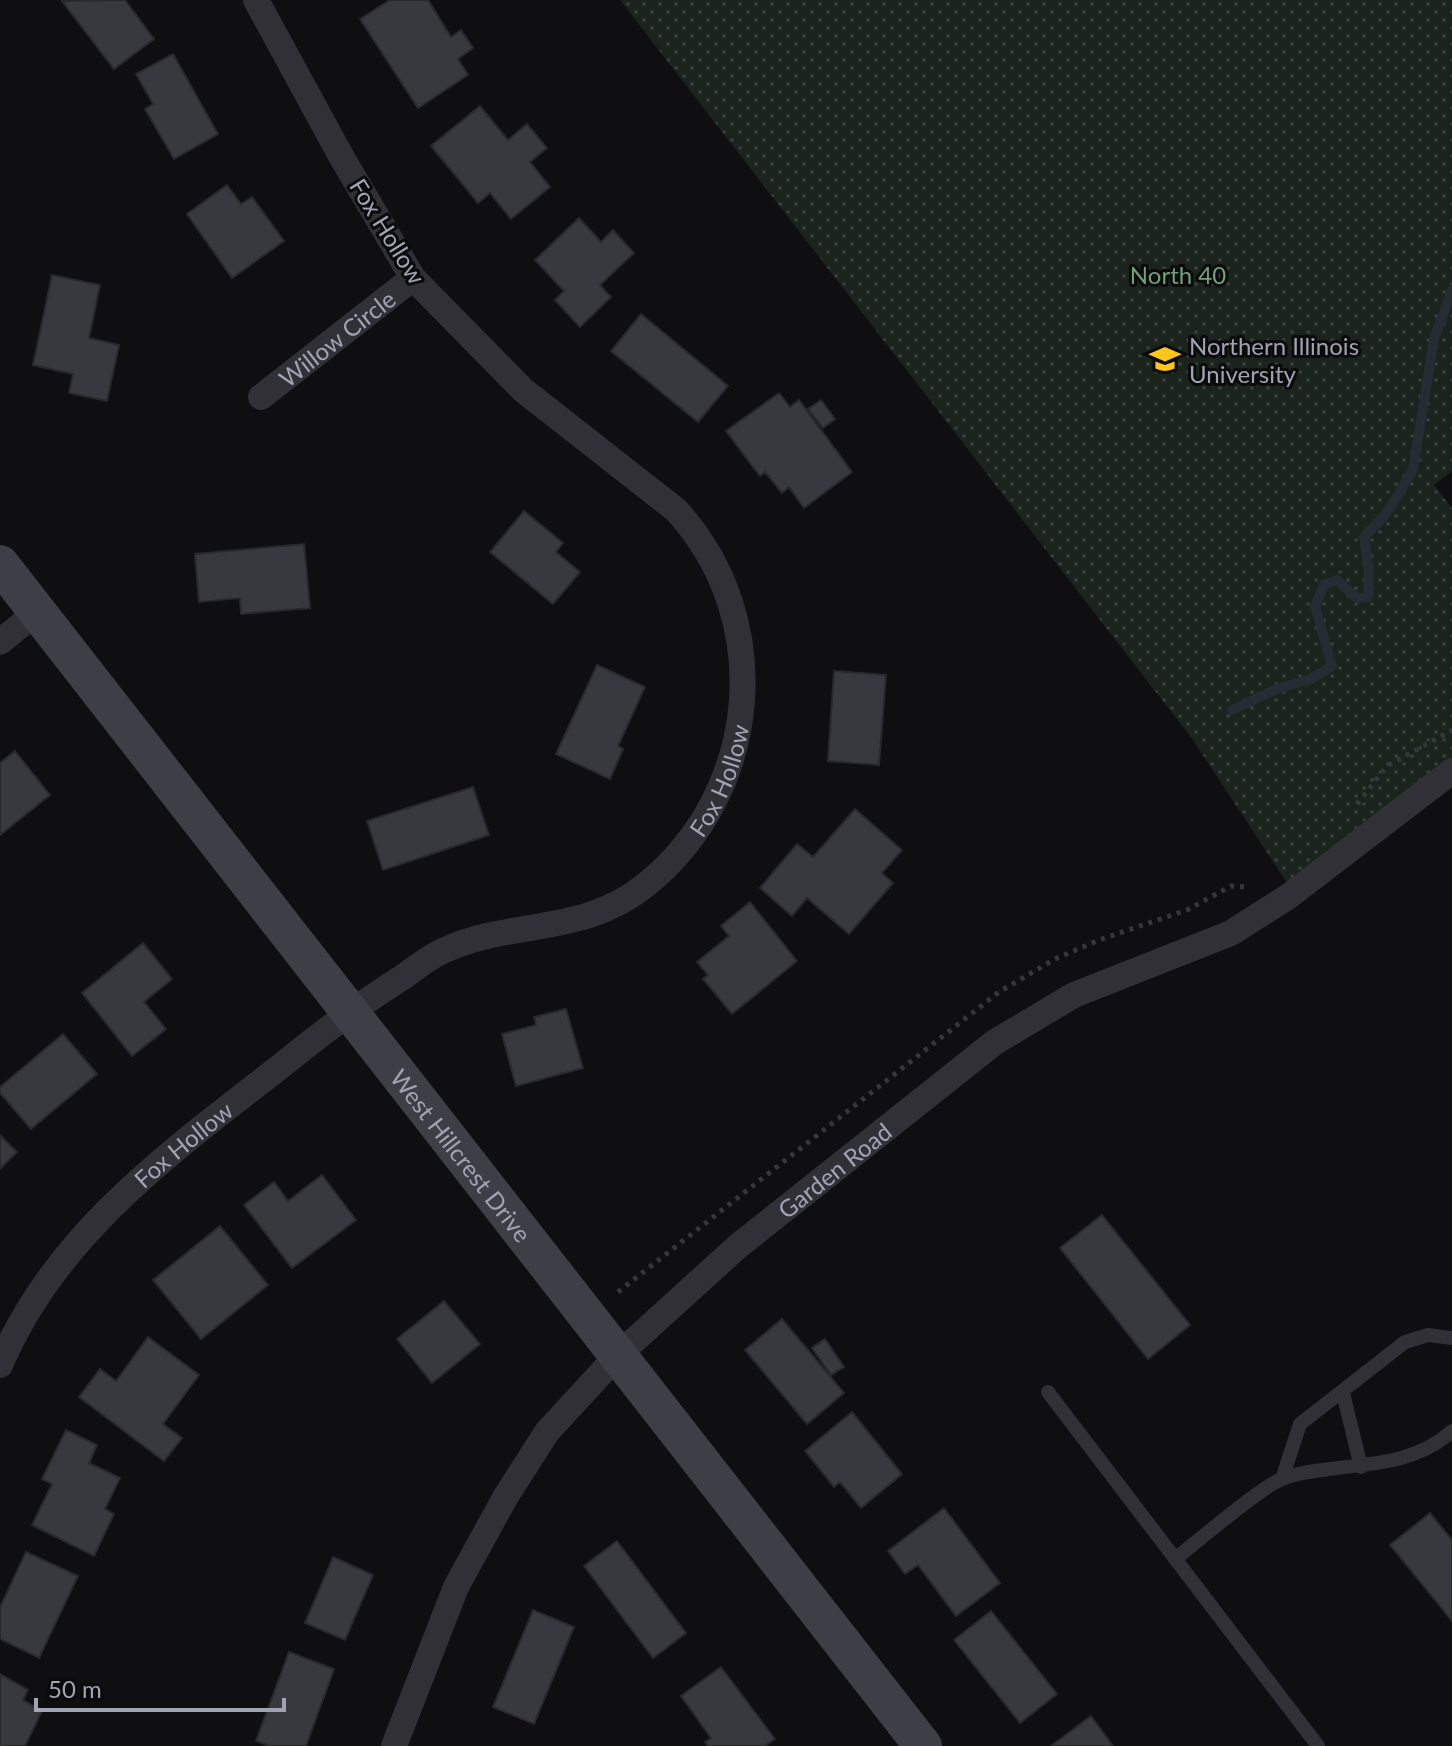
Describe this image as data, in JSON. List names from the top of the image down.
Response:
{
  "streets": {
    "street": [
      "Fox Hollow",
      "Willow Circle",
      "West Hillcrest Drive",
      "Garden Road"
    ]
  },
  "crossings": [
    ["Fox Hollow", "Willow Circle"],
    ["Fox Hollow", "West Hillcrest Drive"],
    ["West Hillcrest Drive", "Garden Road"]
  ],
  "parks": ["North 40"],
  "places": {
    "school or university": ["Northern Illinois University"]
  },
  "scale_bar": "50 m"
}
